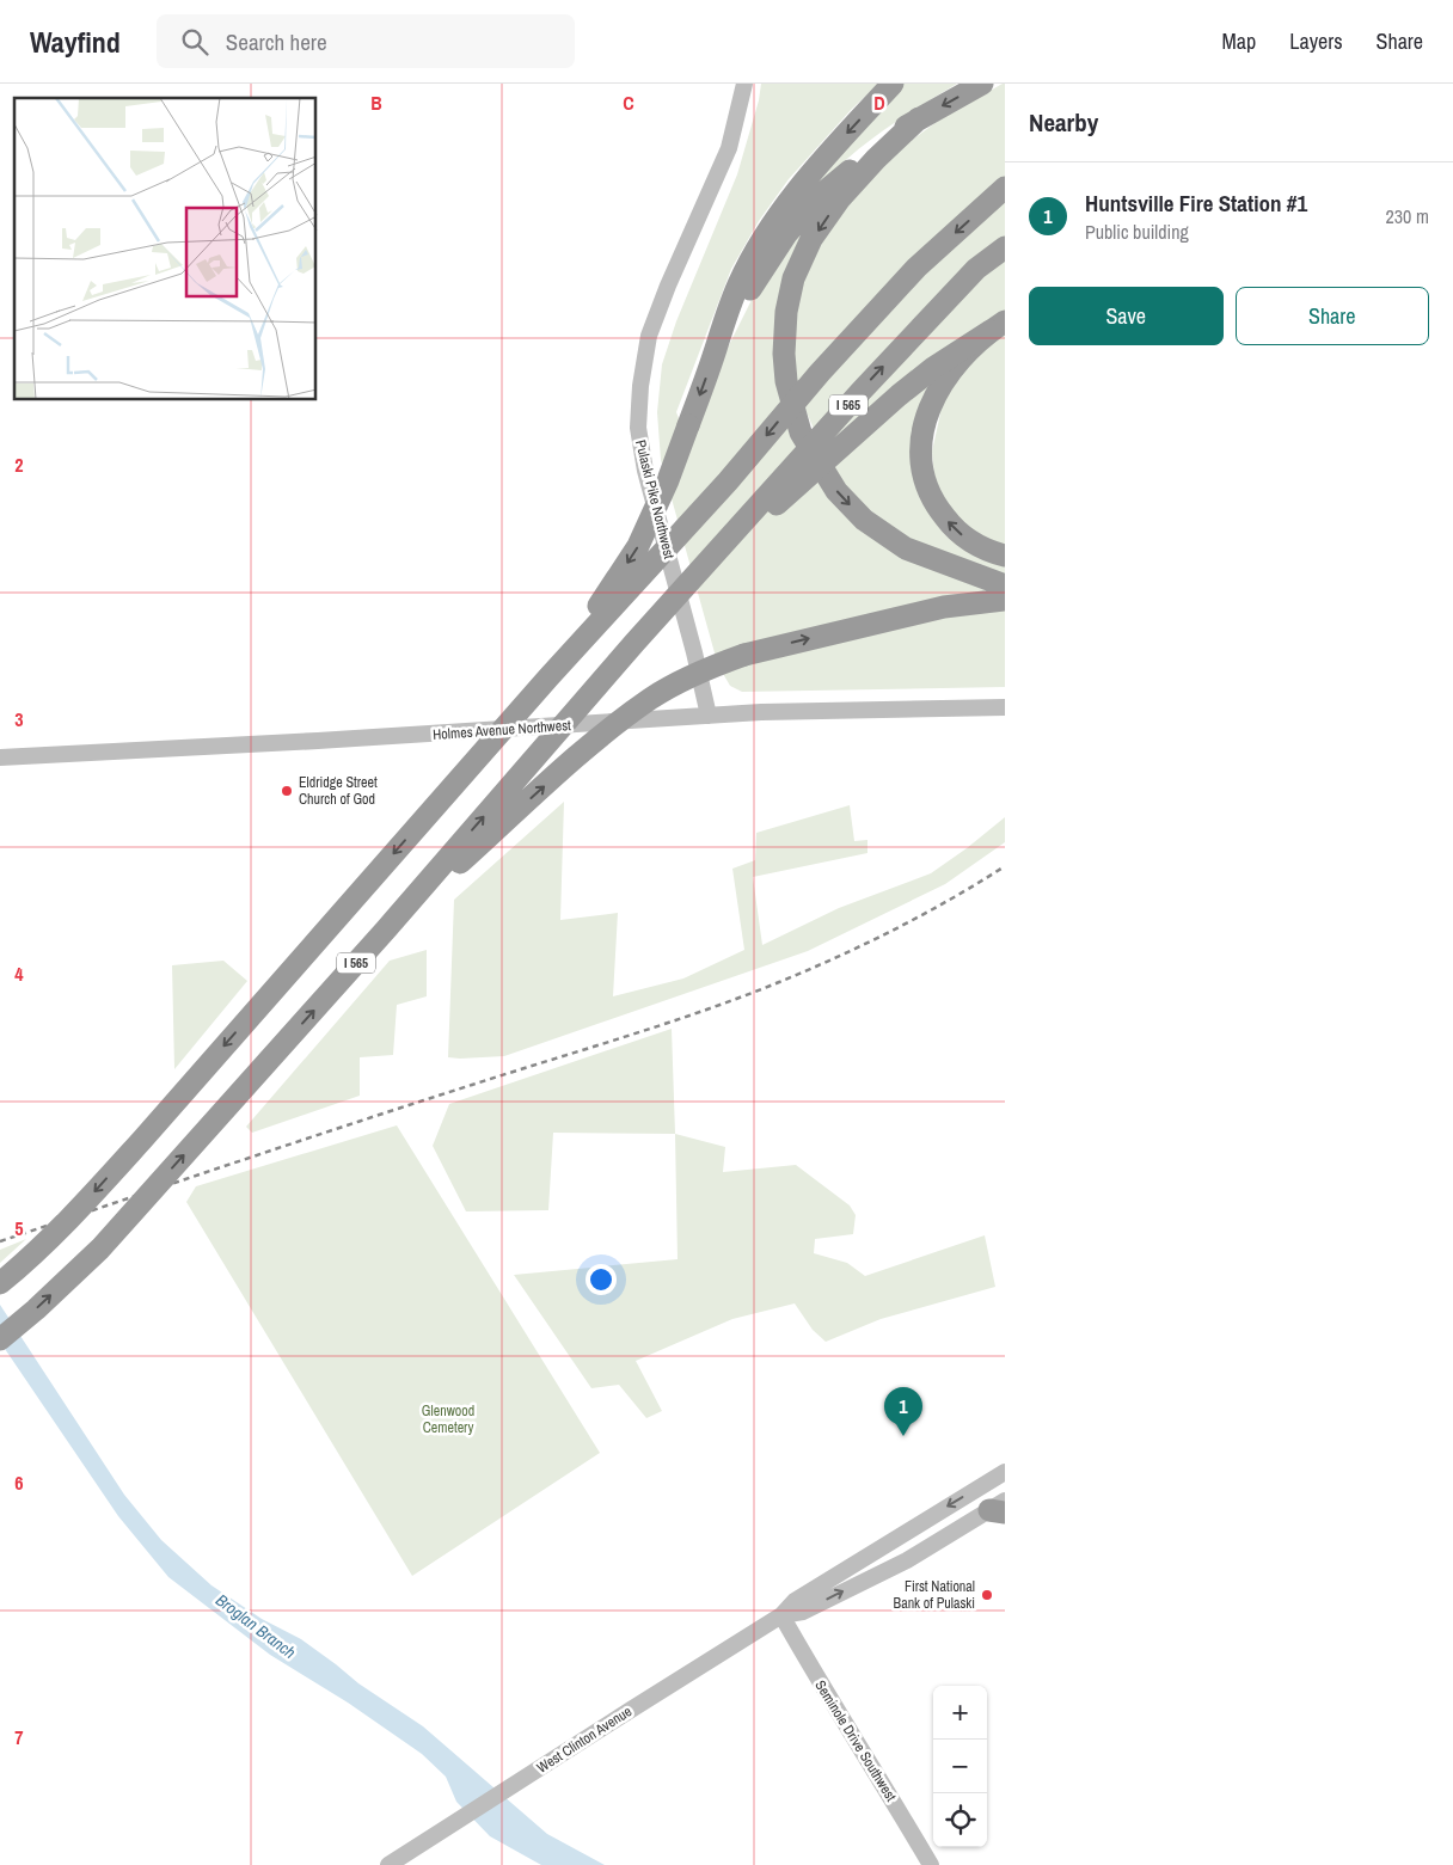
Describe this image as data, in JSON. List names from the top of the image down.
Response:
{
  "streets": {
    "highway": ["I 565"],
    "main road": [
      "Pulaski Pike Northwest",
      "Holmes Avenue Northwest",
      "West Clinton Avenue",
      "Seminole Drive Southwest"
    ]
  },
  "crossings": [
    ["Pulaski Pike Northwest", "Holmes Avenue Northwest"],
    ["West Clinton Avenue", "Seminole Drive Southwest"]
  ],
  "water": ["Broglan Branch"],
  "parks": ["Glenwood Cemetery"],
  "places": ["Eldridge Street Church of God", "First National Bank of Pulaski"],
  "page": {
    "header": "Wayfind",
    "search": "Search here",
    "nav": ["Map", "Layers", "Share"],
    "heading": "Nearby",
    "list": [
      {
        "mark": "1",
        "name": "Huntsville Fire Station #1",
        "note": "Public building",
        "value": "230 m"
      }
    ],
    "buttons": ["Save", "Share"],
    "pins": "1",
    "map_buttons": ["+", "−"]
  },
  "grid": {
    "columns": ["B", "C", "D"],
    "rows": [
      "2",
      "3",
      "4",
      "5",
      "6",
      "7"
    ]
  }
}
